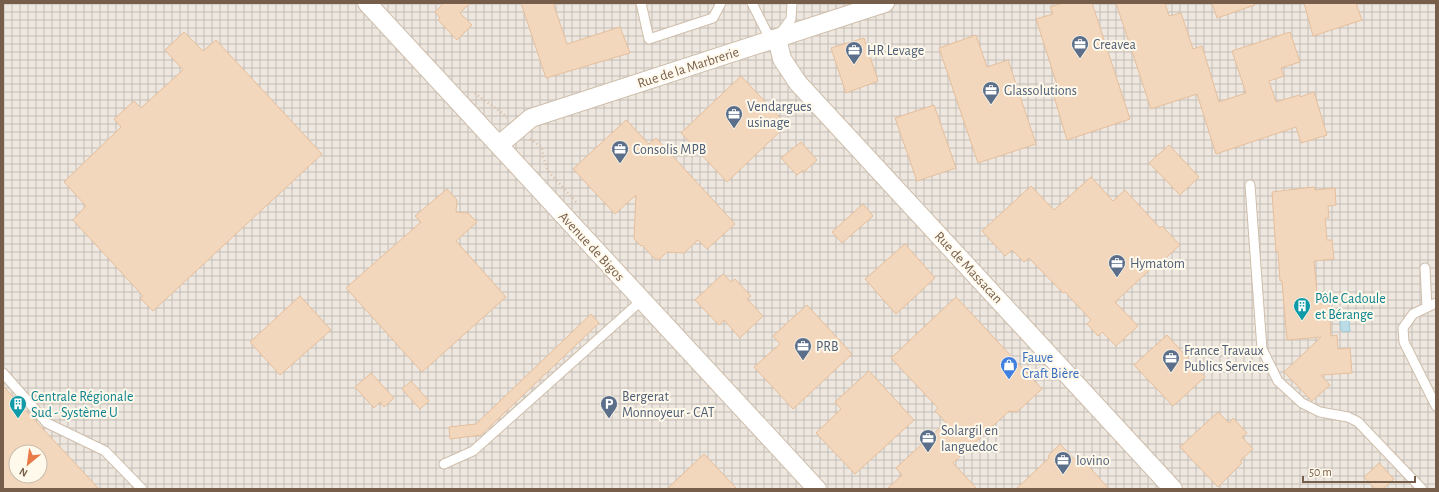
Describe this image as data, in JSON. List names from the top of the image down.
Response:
{
  "streets": {
    "street": ["Rue de la Marbrerie", "Avenue de Bigos", "Rue de Massacan"]
  },
  "crossings": [
    ["Rue de la Marbrerie", "Avenue de Bigos"],
    ["Rue de la Marbrerie", "Rue de Massacan"]
  ],
  "places": {
    "office": [
      "Creavea",
      "HR Levage",
      "Glassolutions",
      "Vendargues usinage",
      "Consolis MPB",
      "Hymatom",
      "PRB",
      "France Travaux Publics Services",
      "Solargil en languedoc",
      "Iovino"
    ],
    "building": ["Pôle Cadoule et Bérange", "Centrale Régionale Sud - Système U"],
    "shop": ["Fauve Craft Bière"],
    "parking": ["Bergerat Monnoyeur - CAT"]
  },
  "scale_bar": "50 m",
  "north": "bottom left"
}
